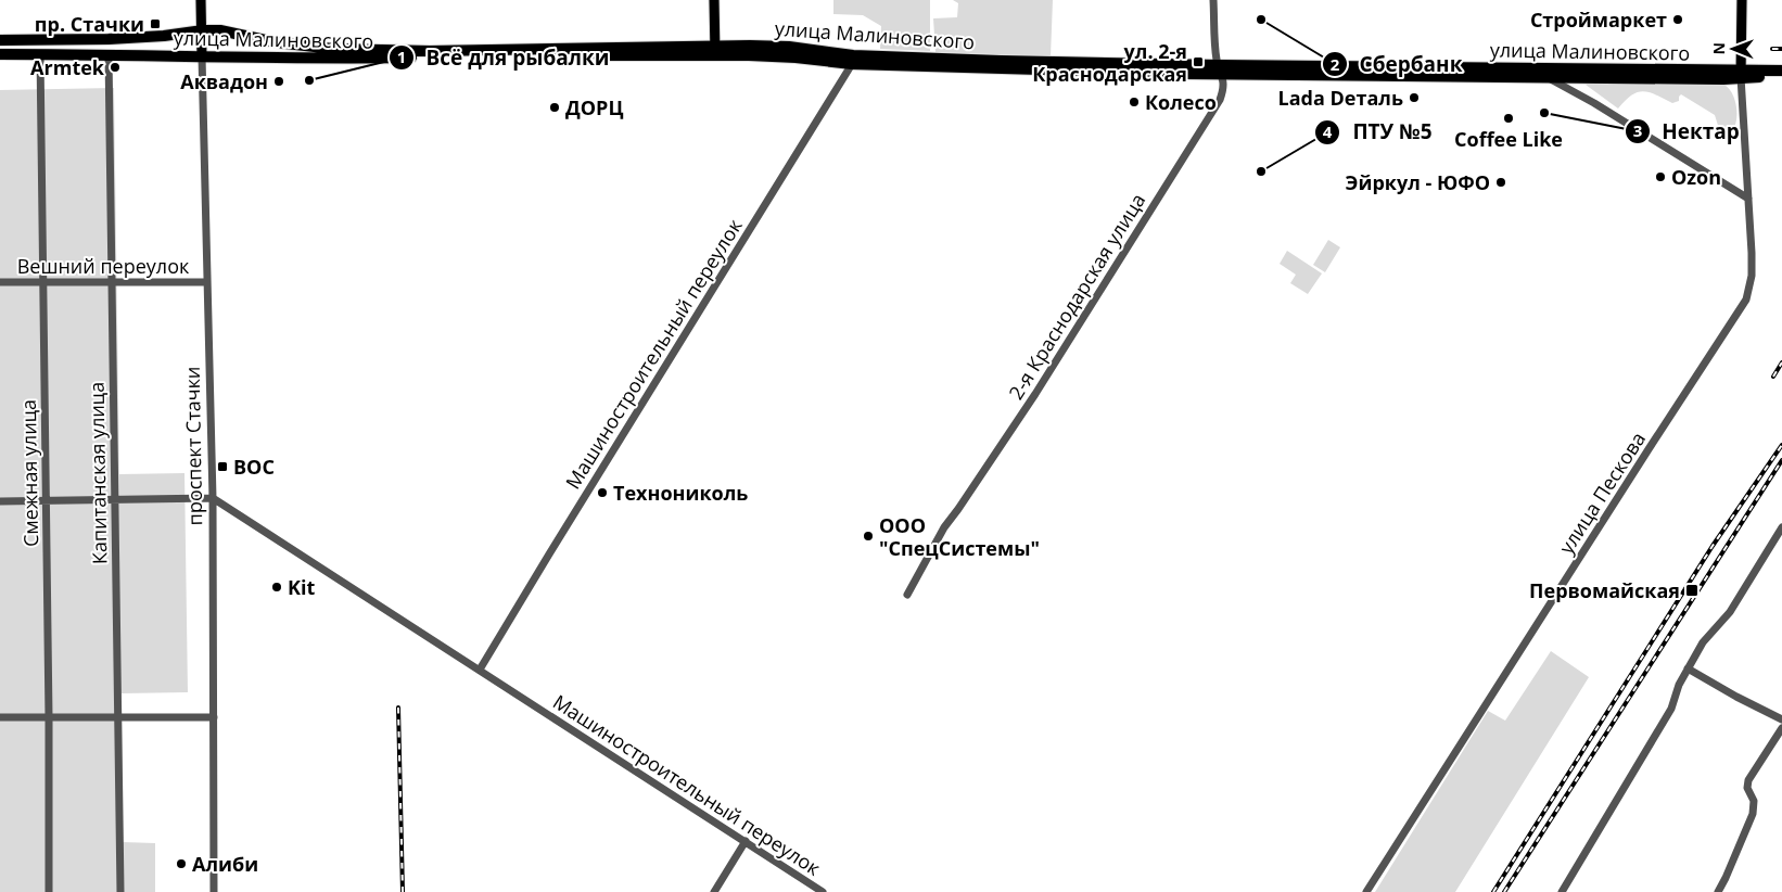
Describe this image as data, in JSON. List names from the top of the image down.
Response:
{
  "streets": {
    "highway": ["улица Малиновского"],
    "main road": ["проспект Стачки"],
    "street": [
      "Вешний переулок",
      "2-я Краснодарская улица",
      "Машиностроительный переулок",
      "Смежная улица",
      "Капитанская улица",
      "улица Пескова"
    ]
  },
  "crossings": [
    ["улица Малиновского", "2-я Краснодарская улица"],
    ["улица Малиновского", "Машиностроительный переулок"],
    ["улица Малиновского", "проспект Стачки"],
    ["улица Малиновского", "Смежная улица"],
    ["улица Малиновского", "Капитанская улица"],
    ["улица Малиновского", "улица Пескова"],
    ["Вешний переулок", "проспект Стачки"],
    ["Вешний переулок", "Смежная улица"],
    ["Вешний переулок", "Капитанская улица"],
    ["Машиностроительный переулок", "проспект Стачки"]
  ],
  "places": {
    "other": [
      "Сбербанк",
      "Строймаркет",
      "Armtek",
      "Всё для рыбалки",
      "Аквадон",
      "Lada Dеталь",
      "Колесо",
      "ДОРЦ",
      "Нектар",
      "Coffee Like",
      "ПТУ №5",
      "Ozon",
      "Эйркул - ЮФО",
      "Технониколь",
      "ООО \"СпецСистемы\"",
      "Kit",
      "Алиби"
    ],
    "transit": [
      "пр. Стачки",
      "ул. 2-я Краснодарская",
      "ВОС",
      "Первомайская"
    ]
  },
  "north": "left"
}
